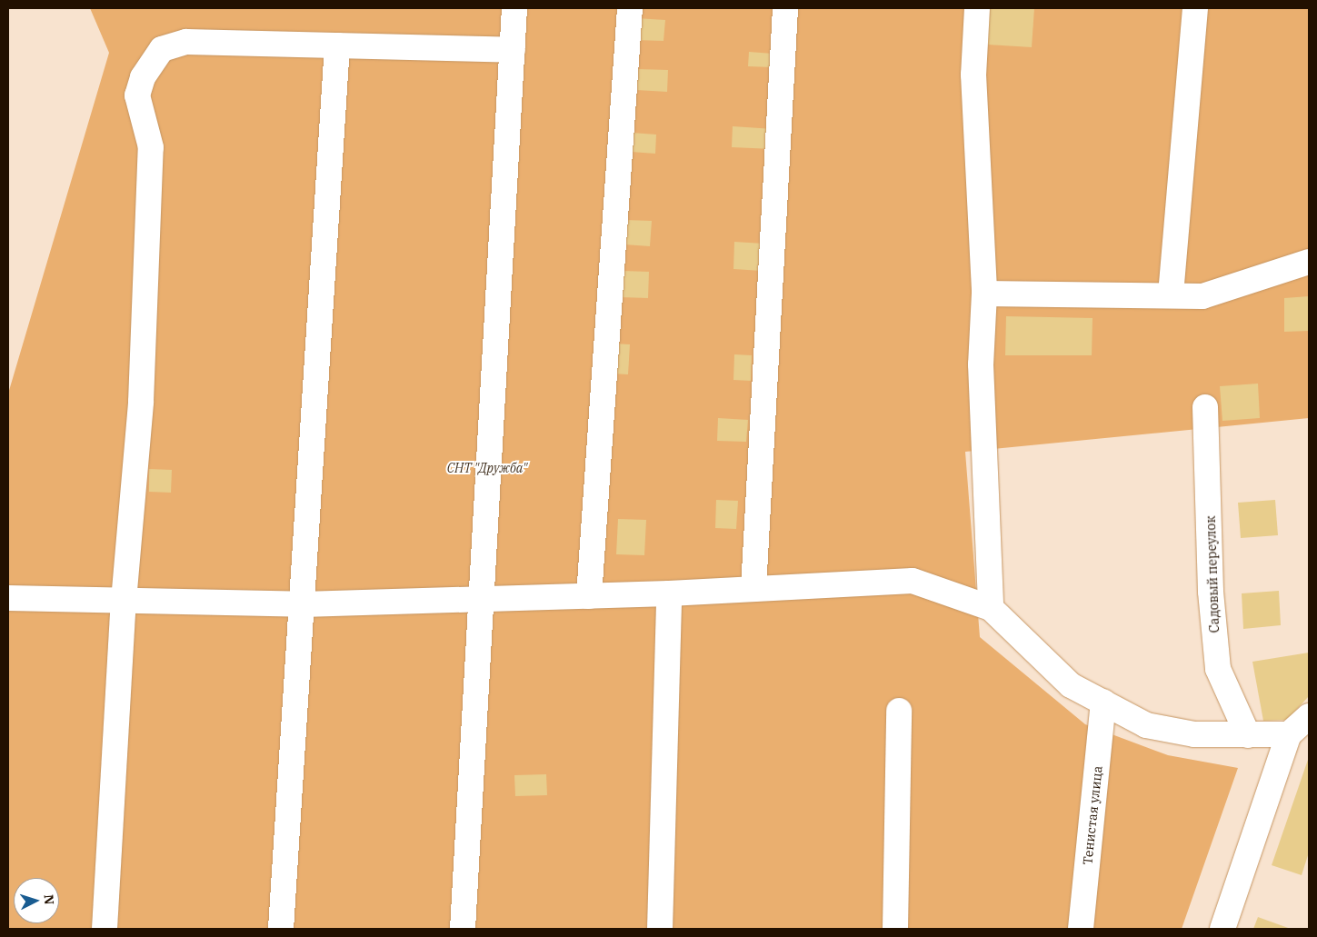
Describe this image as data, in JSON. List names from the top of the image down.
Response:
{
  "streets": {
    "street": ["Садовый переулок", "Тенистая улица"]
  },
  "parks": ["СНТ \"Дружба\""],
  "north": "right"
}
